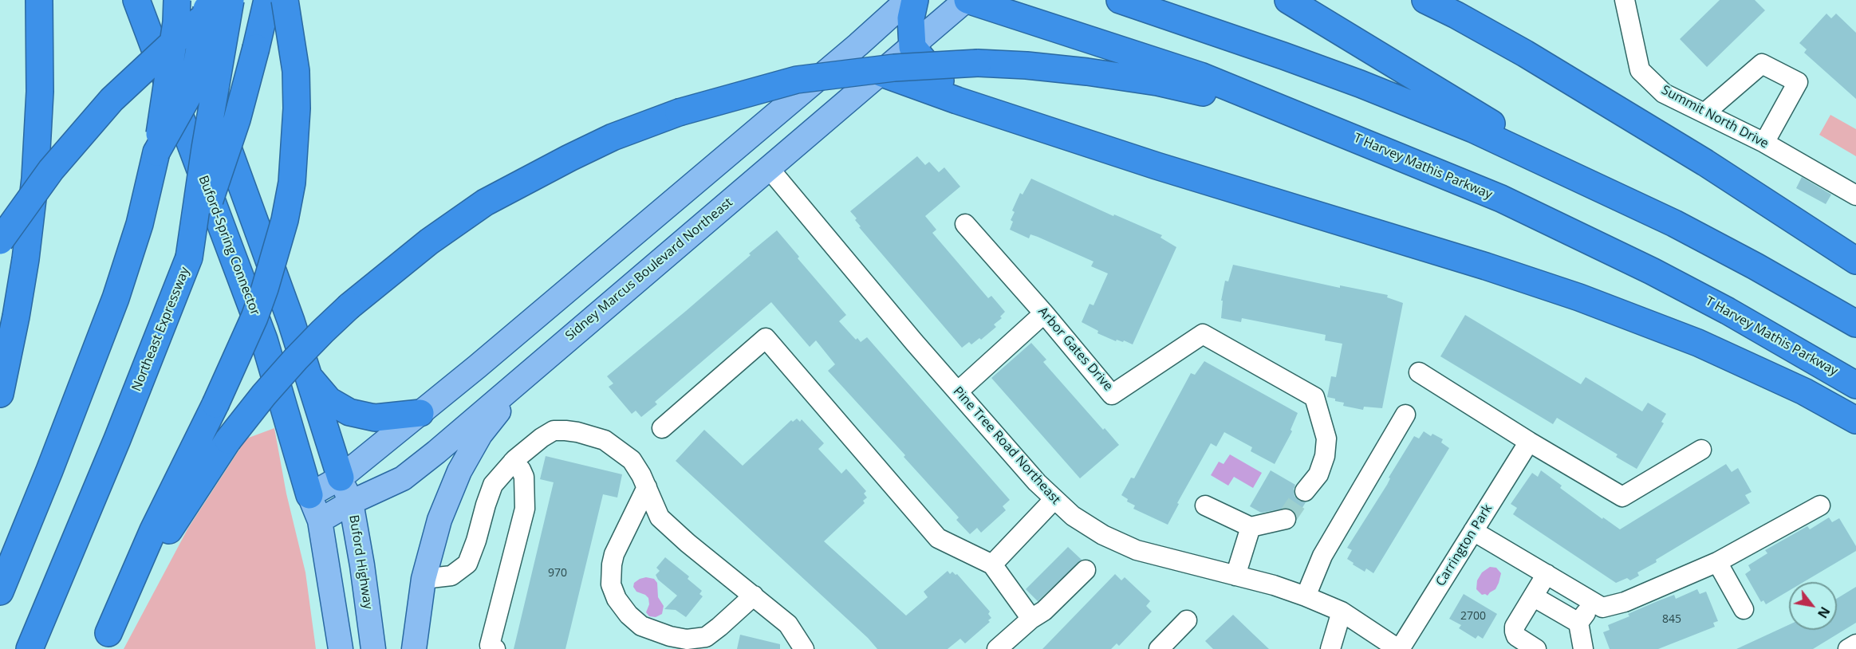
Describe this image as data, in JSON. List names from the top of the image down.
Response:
{
  "streets": {
    "highway": ["T Harvey Mathis Parkway", "Buford-Spring Connector", "Northeast Expressway"],
    "main road": ["Sidney Marcus Boulevard Northeast", "Buford Highway"],
    "street": [
      "Summit North Drive",
      "Arbor Gates Drive",
      "Pine Tree Road Northeast",
      "Carrington Park"
    ]
  },
  "crossings": [
    ["T Harvey Mathis Parkway", "Sidney Marcus Boulevard Northeast"],
    ["Sidney Marcus Boulevard Northeast", "Pine Tree Road Northeast"],
    ["Sidney Marcus Boulevard Northeast", "Buford Highway"],
    ["Pine Tree Road Northeast", "Carrington Park"]
  ],
  "house_numbers": ["970", "2700", "845"],
  "north": "bottom right"
}
